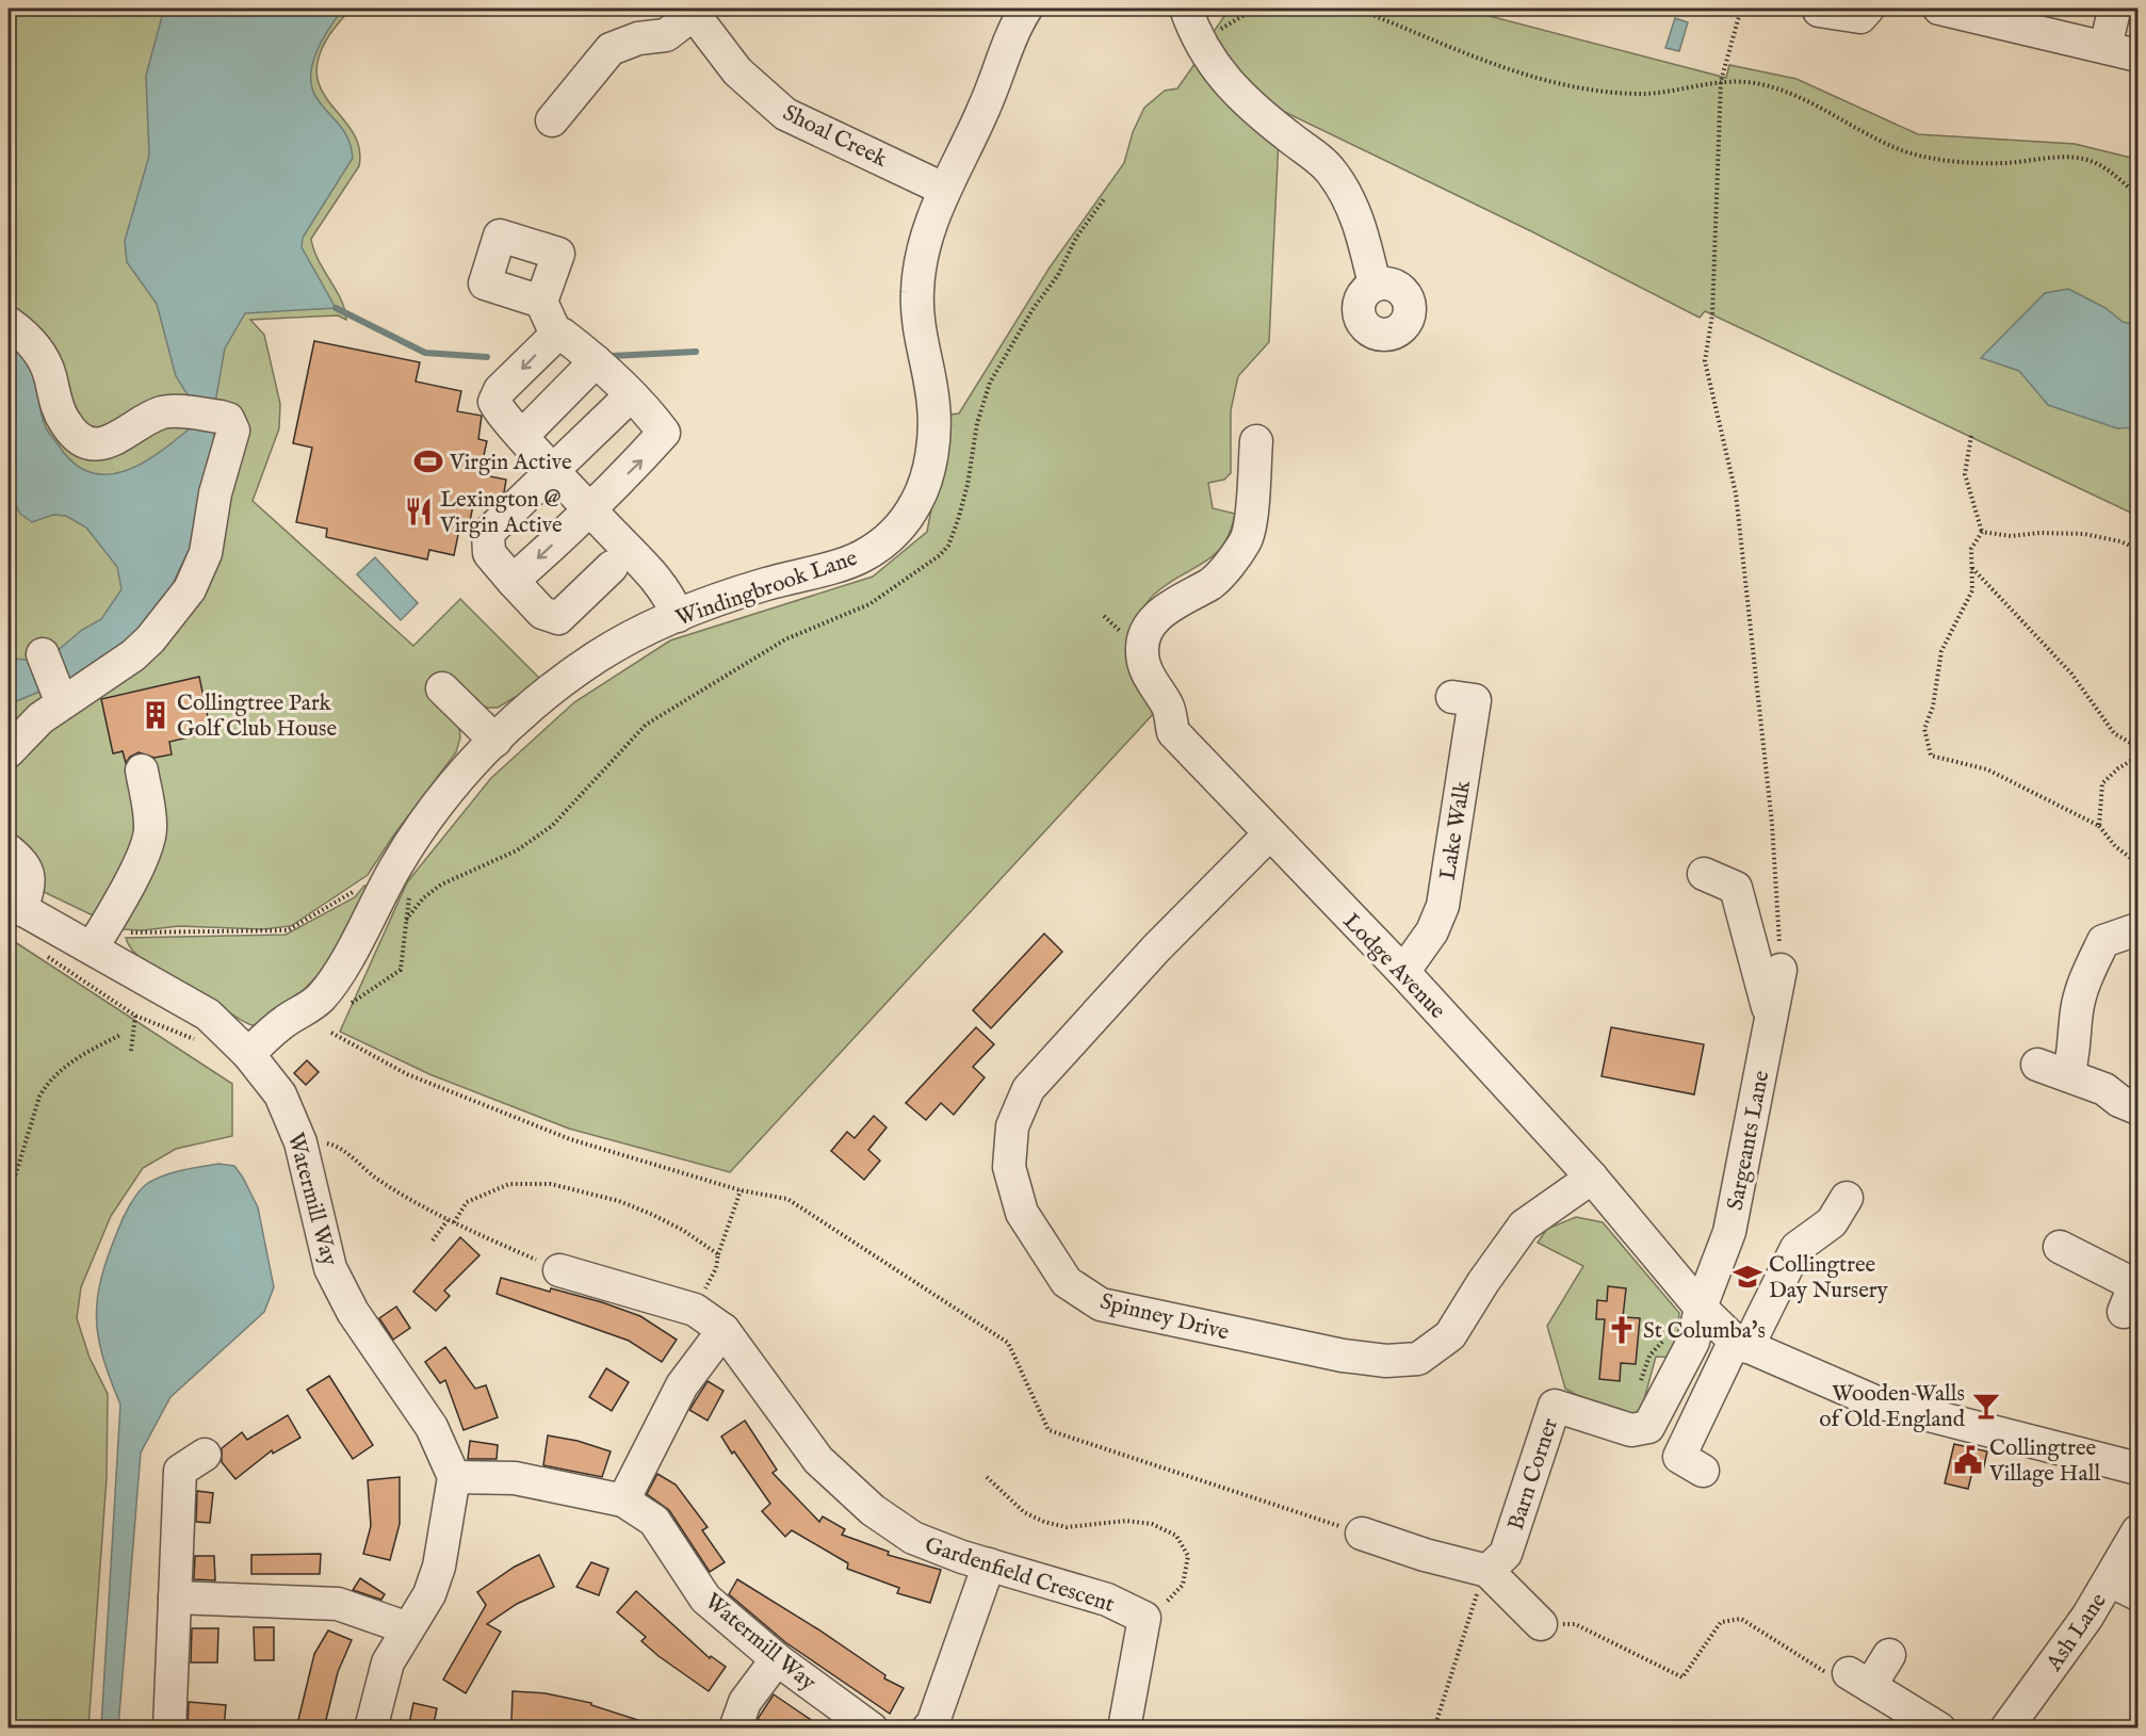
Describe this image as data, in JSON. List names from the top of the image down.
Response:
{
  "streets": {
    "street": [
      "Shoal Creek",
      "Windingbrook Lane",
      "Lake Walk",
      "Lodge Avenue",
      "Sargeants Lane",
      "Watermill Way",
      "Spinney Drive",
      "Barn Corner",
      "Gardenfield Crescent",
      "Ash Lane"
    ]
  },
  "crossings": [
    ["Shoal Creek", "Windingbrook Lane"],
    ["Windingbrook Lane", "Watermill Way"],
    ["Lake Walk", "Lodge Avenue"],
    ["Lodge Avenue", "Sargeants Lane"],
    ["Lodge Avenue", "Spinney Drive"],
    ["Lodge Avenue", "Barn Corner"],
    ["Sargeants Lane", "Barn Corner"]
  ],
  "places": {
    "sports": ["Virgin Active"],
    "restaurant": ["Lexington @ Virgin Active"],
    "building": ["Collingtree Park Golf Club House"],
    "school or university": ["Collingtree Day Nursery"],
    "church": ["St Columba's"],
    "bar": ["Wooden Walls of Old England"],
    "public building": ["Collingtree Village Hall"]
  }
}
